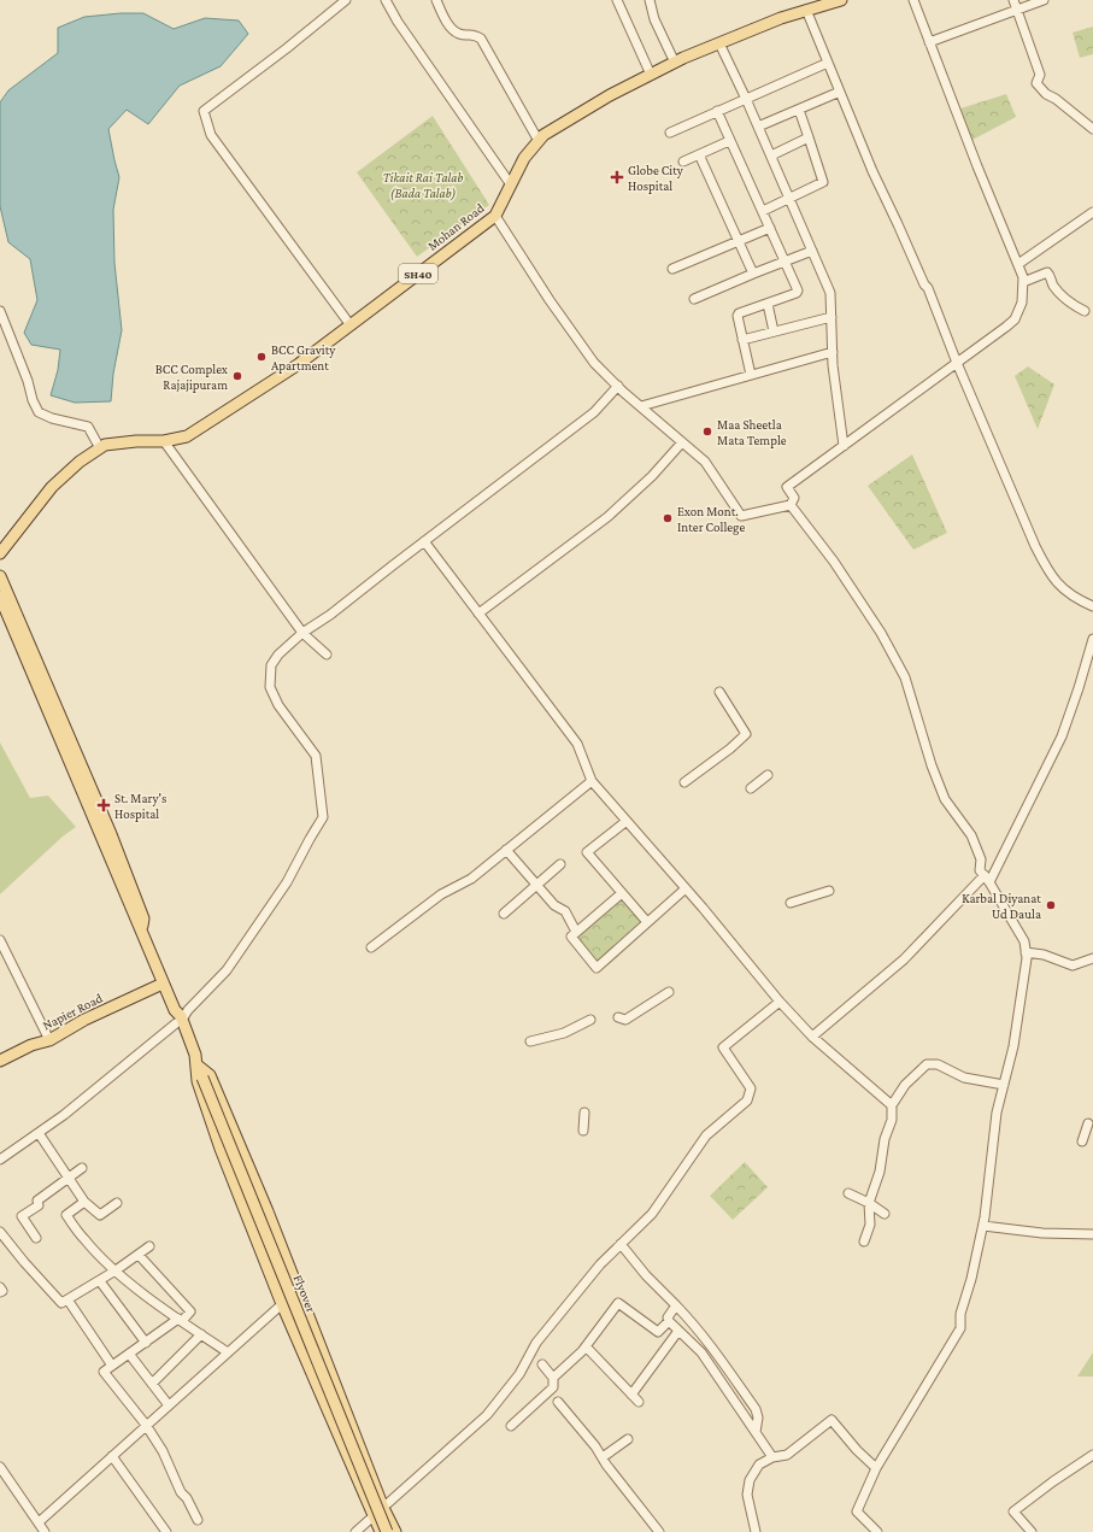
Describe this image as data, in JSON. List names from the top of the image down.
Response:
{
  "streets": {
    "main road": [
      "Mohan Road",
      "SH40",
      "Napier Road",
      "Flyover"
    ]
  },
  "parks": ["Tikait Rai Talab (Bada Talab)"],
  "places": {
    "health": ["Globe City Hospital", "St. Mary's Hospital"],
    "other": [
      "BCC Gravity Apartment",
      "BCC Complex Rajajipuram",
      "Maa Sheetla Mata Temple",
      "Exon Mont. Inter College",
      "Karbal Diyanat Ud Daula"
    ]
  }
}
